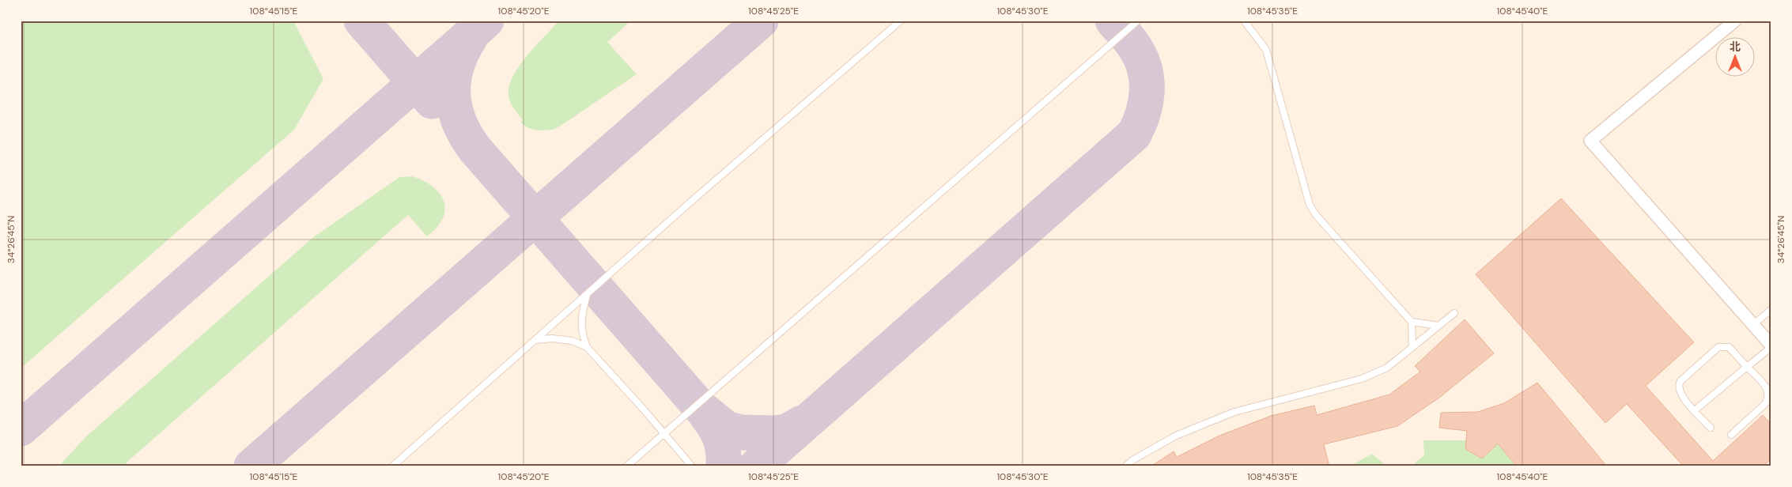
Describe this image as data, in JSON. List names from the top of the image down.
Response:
{
  "north": "top",
  "coordinates": [
    "108°45'15\"E",
    "108°45'20\"E",
    "108°45'25\"E",
    "108°45'30\"E",
    "108°45'35\"E",
    "108°45'40\"E",
    "34°26'45\"N"
  ]
}
